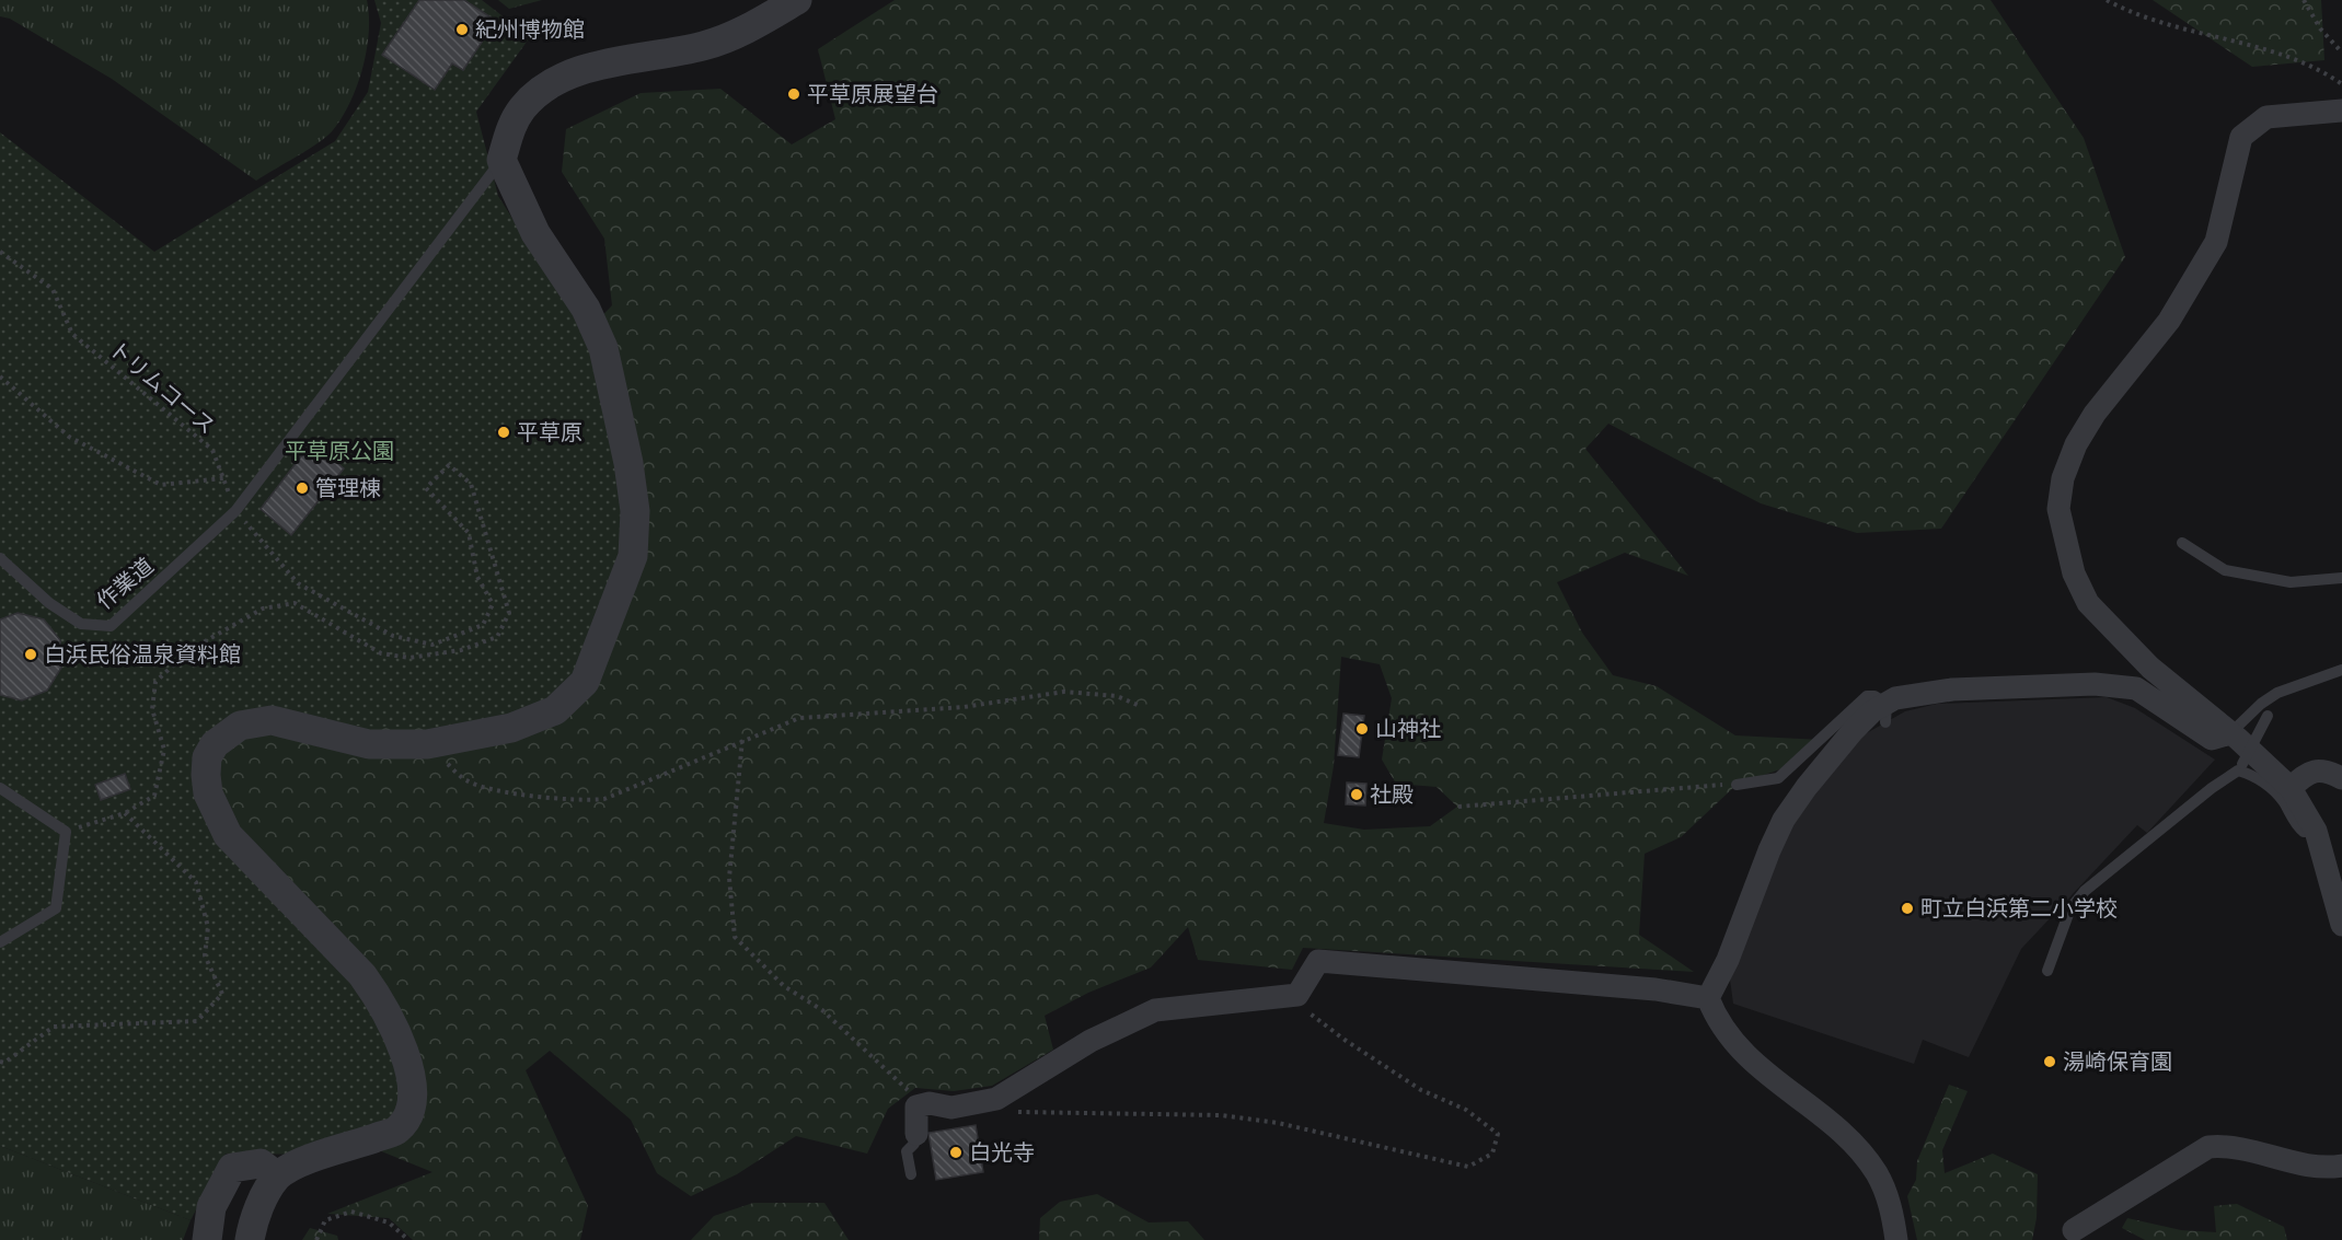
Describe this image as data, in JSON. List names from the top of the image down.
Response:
{
  "streets": {
    "lane": ["作業道"],
    "path": ["トリムコース"]
  },
  "crossings": [
    ["トリムコース", "作業道"]
  ],
  "parks": ["平草原公園"],
  "places": [
    "紀州博物館",
    "平草原展望台",
    "平草原",
    "管理棟",
    "白浜民俗温泉資料館",
    "山神社",
    "社殿",
    "町立白浜第二小学校",
    "湯崎保育園",
    "白光寺"
  ]
}
